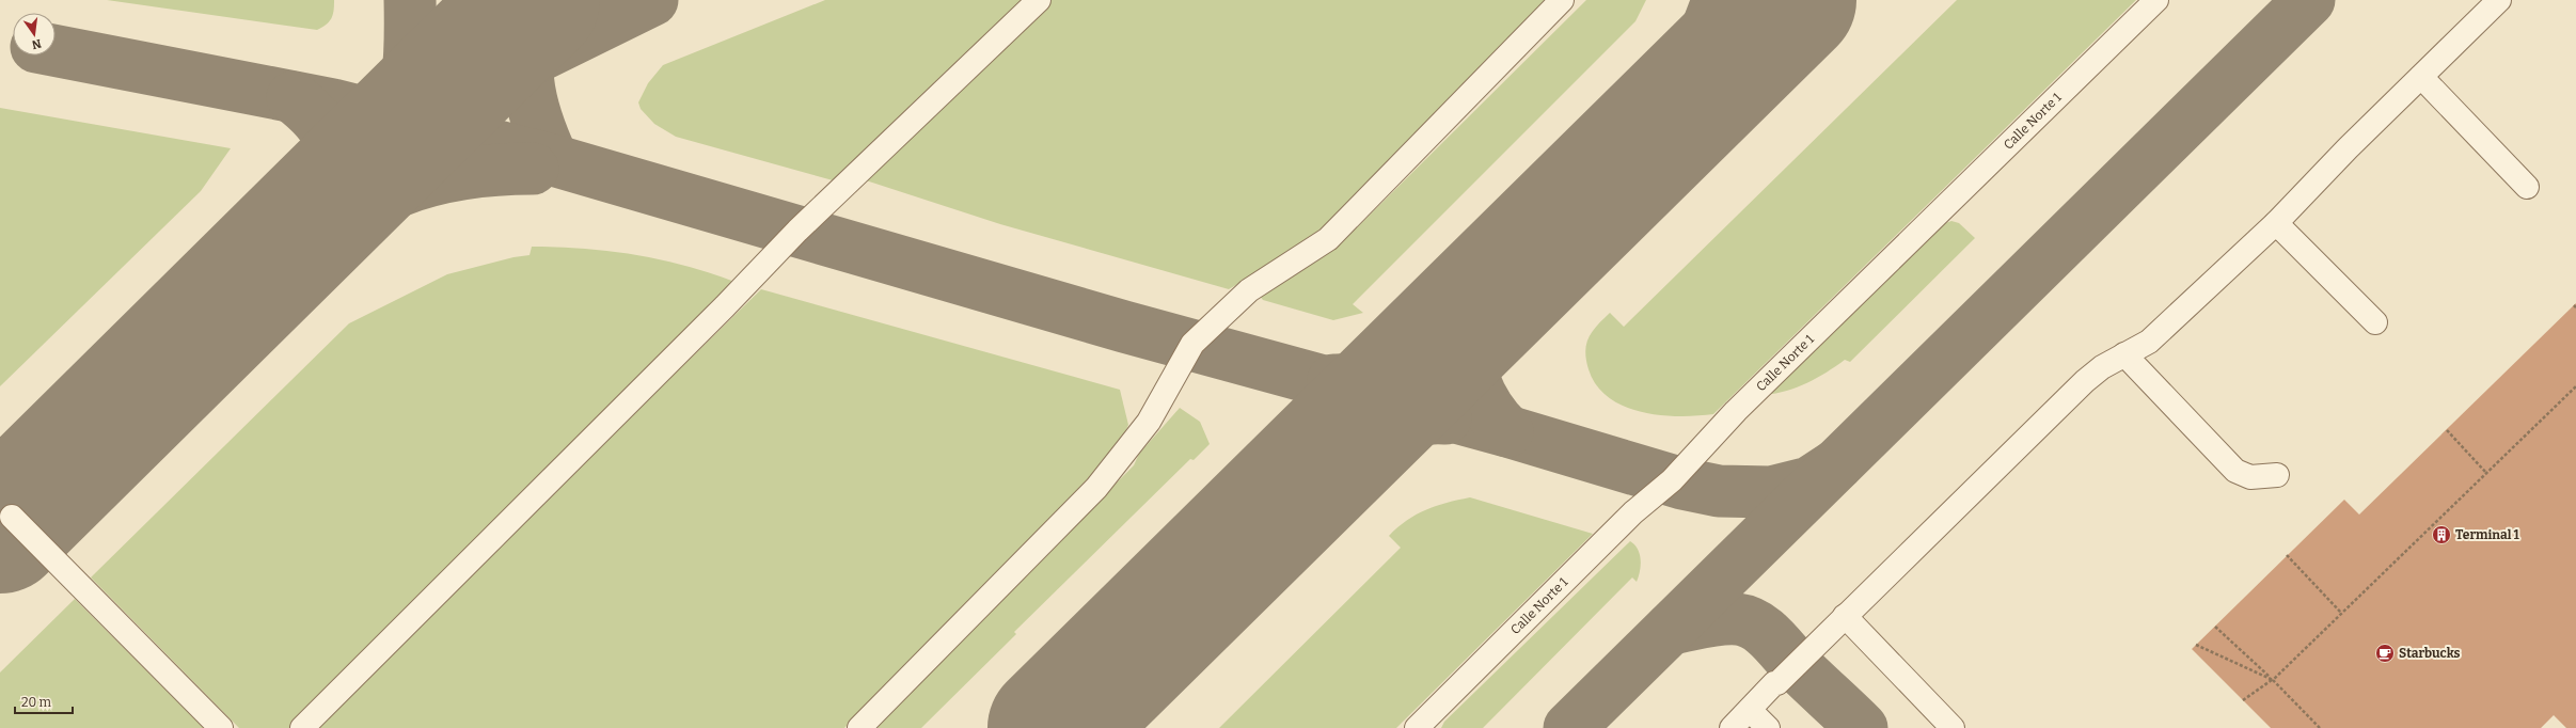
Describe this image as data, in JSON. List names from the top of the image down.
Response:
{
  "streets": {
    "lane": ["Calle Norte 1"]
  },
  "places": {
    "building": ["Terminal 1"],
    "cafe": ["Starbucks"]
  },
  "scale_bar": "20 m",
  "north": "bottom"
}
